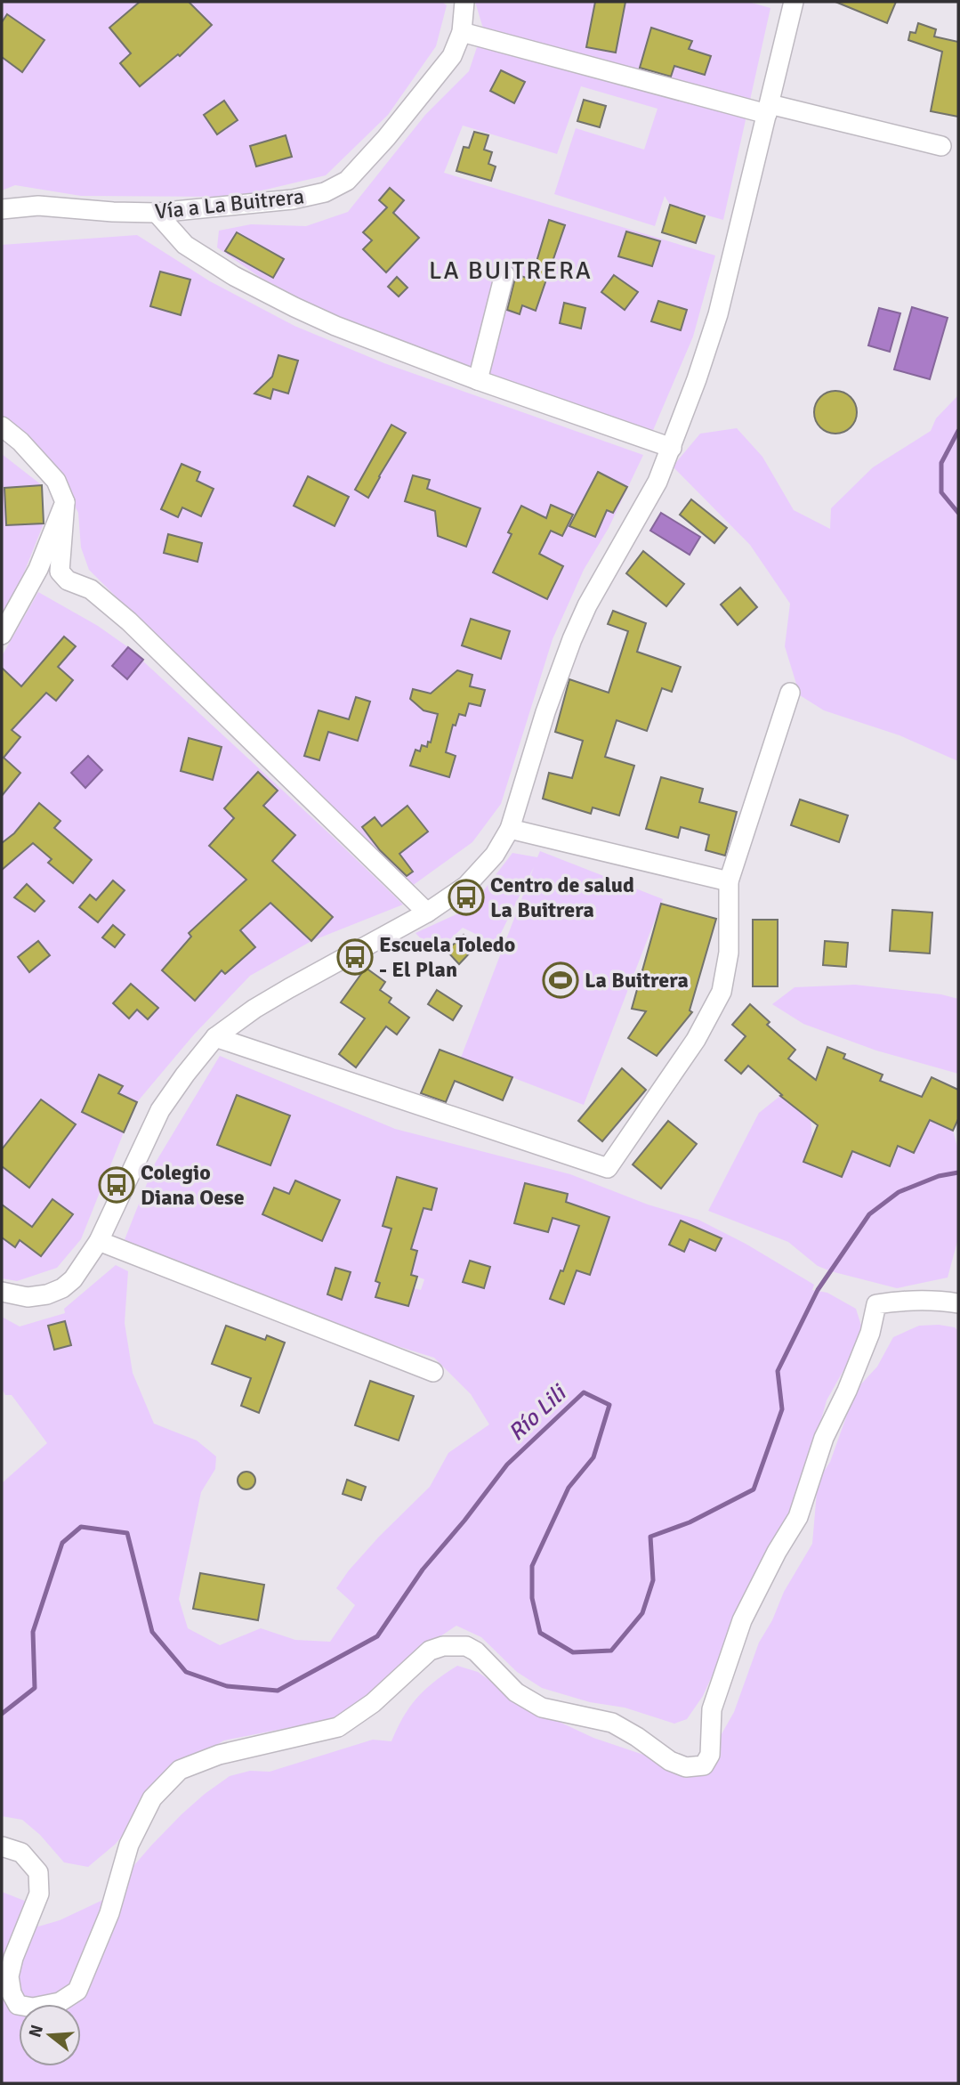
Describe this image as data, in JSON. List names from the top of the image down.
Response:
{
  "streets": {
    "street": ["Vía a La Buitrera"]
  },
  "districts": ["LA BUITRERA"],
  "water": ["Río Lili"],
  "places": {
    "bus stop": ["Centro de salud La Buitrera", "Escuela Toledo - El Plan", "Colegio Diana Oese"],
    "sports": ["La Buitrera"]
  },
  "north": "left"
}
